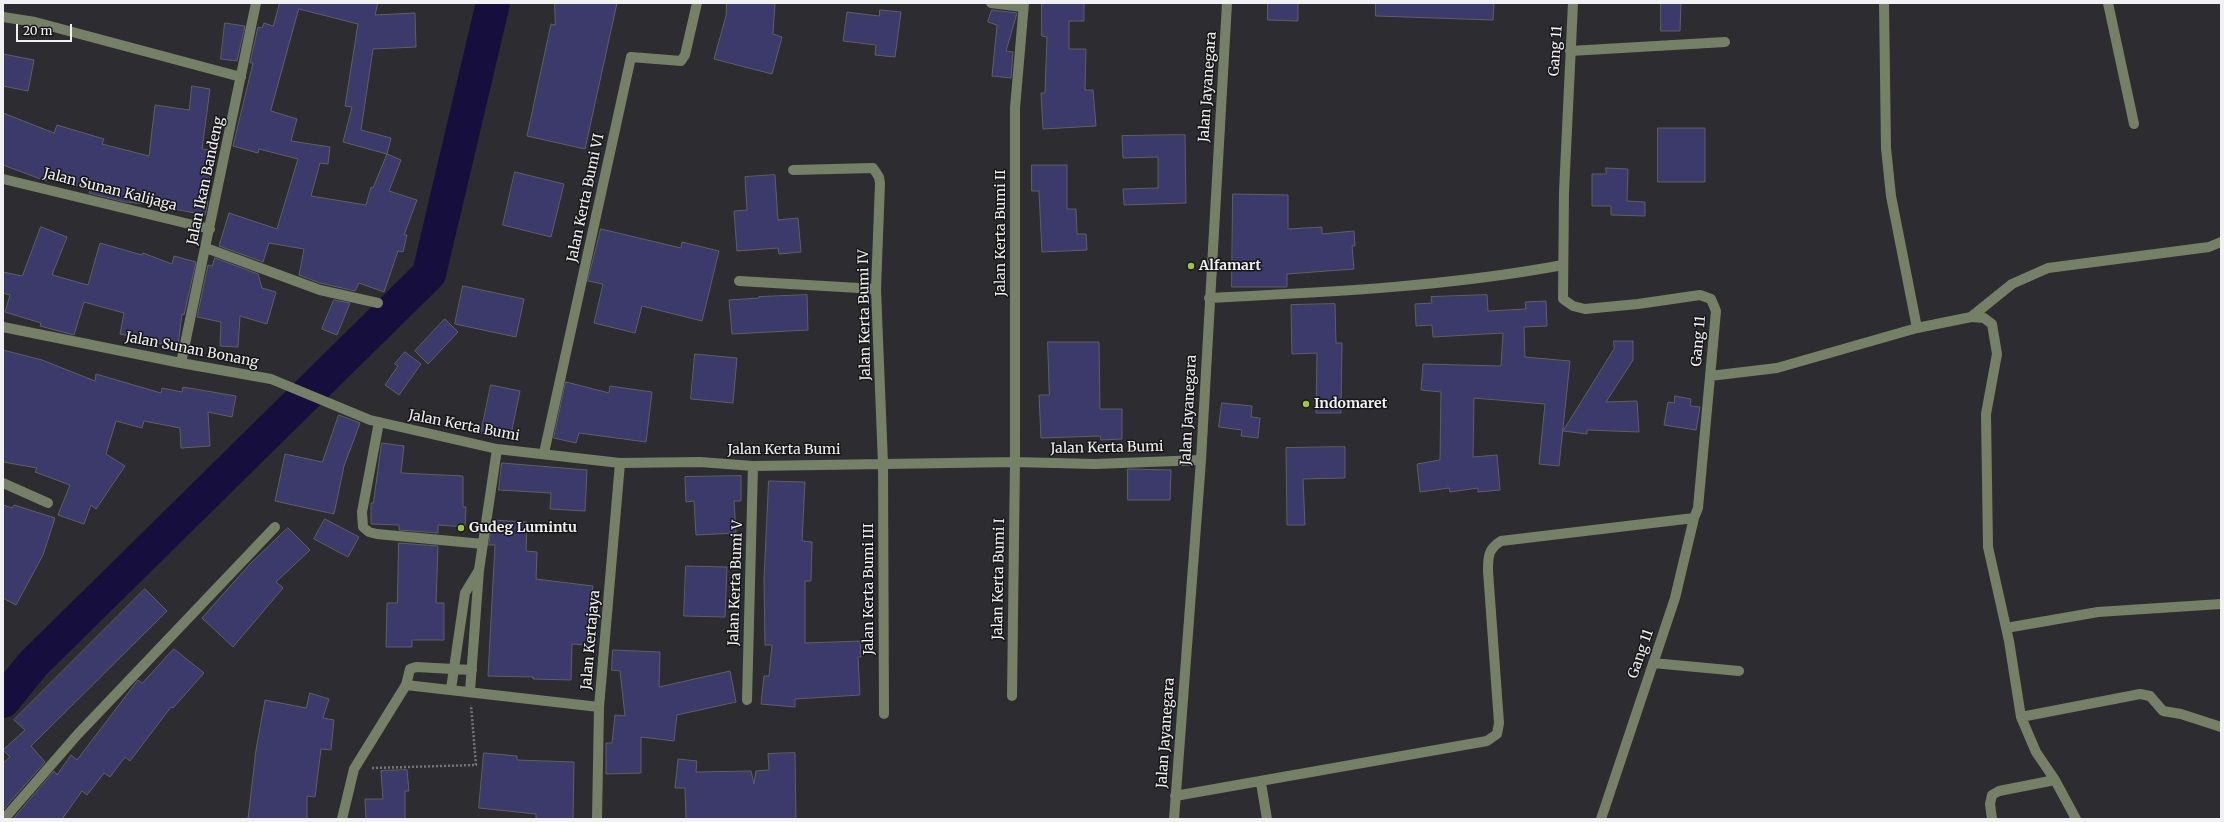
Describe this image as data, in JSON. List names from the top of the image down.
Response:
{
  "streets": {
    "street": [
      "Gang 11",
      "Jalan Jayanegara",
      "Jalan Ikan Bandeng",
      "Jalan Sunan Kalijaga",
      "Jalan Kerta Bumi VI",
      "Jalan Kerta Bumi II",
      "Jalan Kerta Bumi IV",
      "Jalan Sunan Bonang",
      "Jalan Kerta Bumi",
      "Jalan Kerta Bumi I",
      "Jalan Kerta Bumi V",
      "Jalan Kerta Bumi III",
      "Jalan Kertajaya"
    ]
  },
  "crossings": [
    ["Jalan Jayanegara", "Jalan Kerta Bumi"],
    ["Jalan Ikan Bandeng", "Jalan Sunan Kalijaga"],
    ["Jalan Ikan Bandeng", "Jalan Sunan Bonang"],
    ["Jalan Kerta Bumi VI", "Jalan Kerta Bumi"],
    ["Jalan Kerta Bumi II", "Jalan Kerta Bumi"],
    ["Jalan Kerta Bumi II", "Jalan Kerta Bumi I"],
    ["Jalan Kerta Bumi IV", "Jalan Kerta Bumi"],
    ["Jalan Kerta Bumi IV", "Jalan Kerta Bumi III"],
    ["Jalan Sunan Bonang", "Jalan Kerta Bumi"],
    ["Jalan Kerta Bumi", "Jalan Kerta Bumi I"],
    ["Jalan Kerta Bumi", "Jalan Kerta Bumi V"],
    ["Jalan Kerta Bumi", "Jalan Kerta Bumi III"],
    ["Jalan Kerta Bumi", "Jalan Kertajaya"]
  ],
  "places": ["Alfamart", "Indomaret", "Gudeg Lumintu"],
  "scale_bar": "20 m"
}
